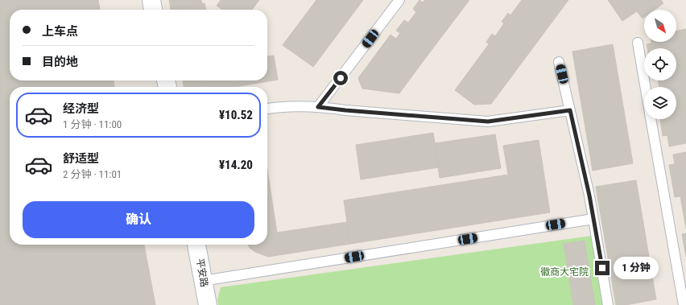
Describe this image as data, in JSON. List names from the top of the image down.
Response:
{
  "streets": {
    "street": ["平安路"]
  },
  "parks": ["徽商大宅院"],
  "north": "bottom right",
  "page": {
    "banner": ["上车点", "目的地"],
    "list": [
      {
        "name": "经济型",
        "note": "1 分钟 · 11:00",
        "value": "¥10.52"
      },
      {
        "name": "舒适型",
        "note": "2 分钟 · 11:01",
        "value": "¥14.20"
      }
    ],
    "buttons": "确认",
    "bubble": "1 分钟"
  }
}
